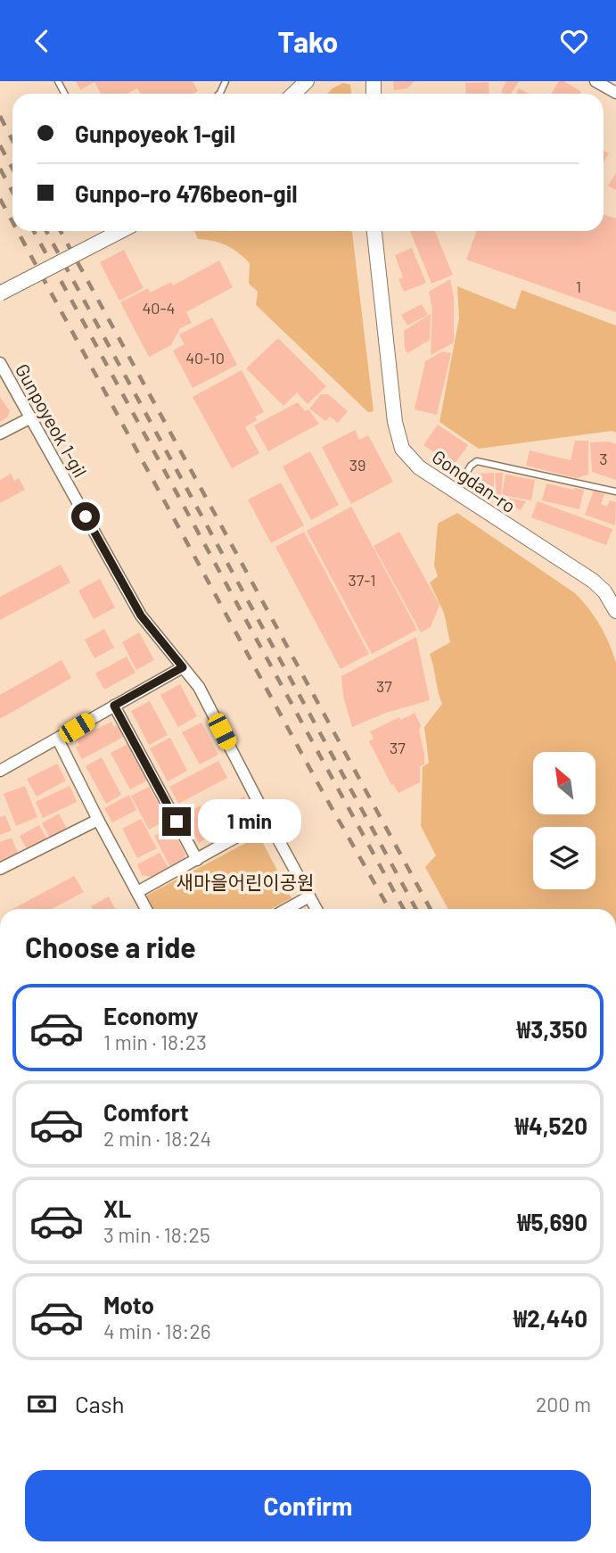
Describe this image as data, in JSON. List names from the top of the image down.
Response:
{
  "streets": {
    "street": ["Gunpoyeok 1-gil", "Gongdan-ro"]
  },
  "parks": ["새마을어린이공원"],
  "house_numbers": [
    "1",
    "40-4",
    "40-10",
    "3",
    "39",
    "37-1",
    "37",
    "37"
  ],
  "north": "top left",
  "page": {
    "header": "Tako",
    "banner": ["Gunpoyeok 1-gil", "Gunpo-ro 476beon-gil"],
    "bubble": "1 min",
    "heading": "Choose a ride",
    "list": [
      {
        "name": "Economy",
        "note": "1 min · 18:23",
        "value": "₩3,350"
      },
      {
        "name": "Comfort",
        "note": "2 min · 18:24",
        "value": "₩4,520"
      },
      {
        "name": "XL",
        "note": "3 min · 18:25",
        "value": "₩5,690"
      },
      {
        "name": "Moto",
        "note": "4 min · 18:26",
        "value": "₩2,440"
      }
    ],
    "pay": ["Cash", "200 m"],
    "buttons": "Confirm"
  }
}
